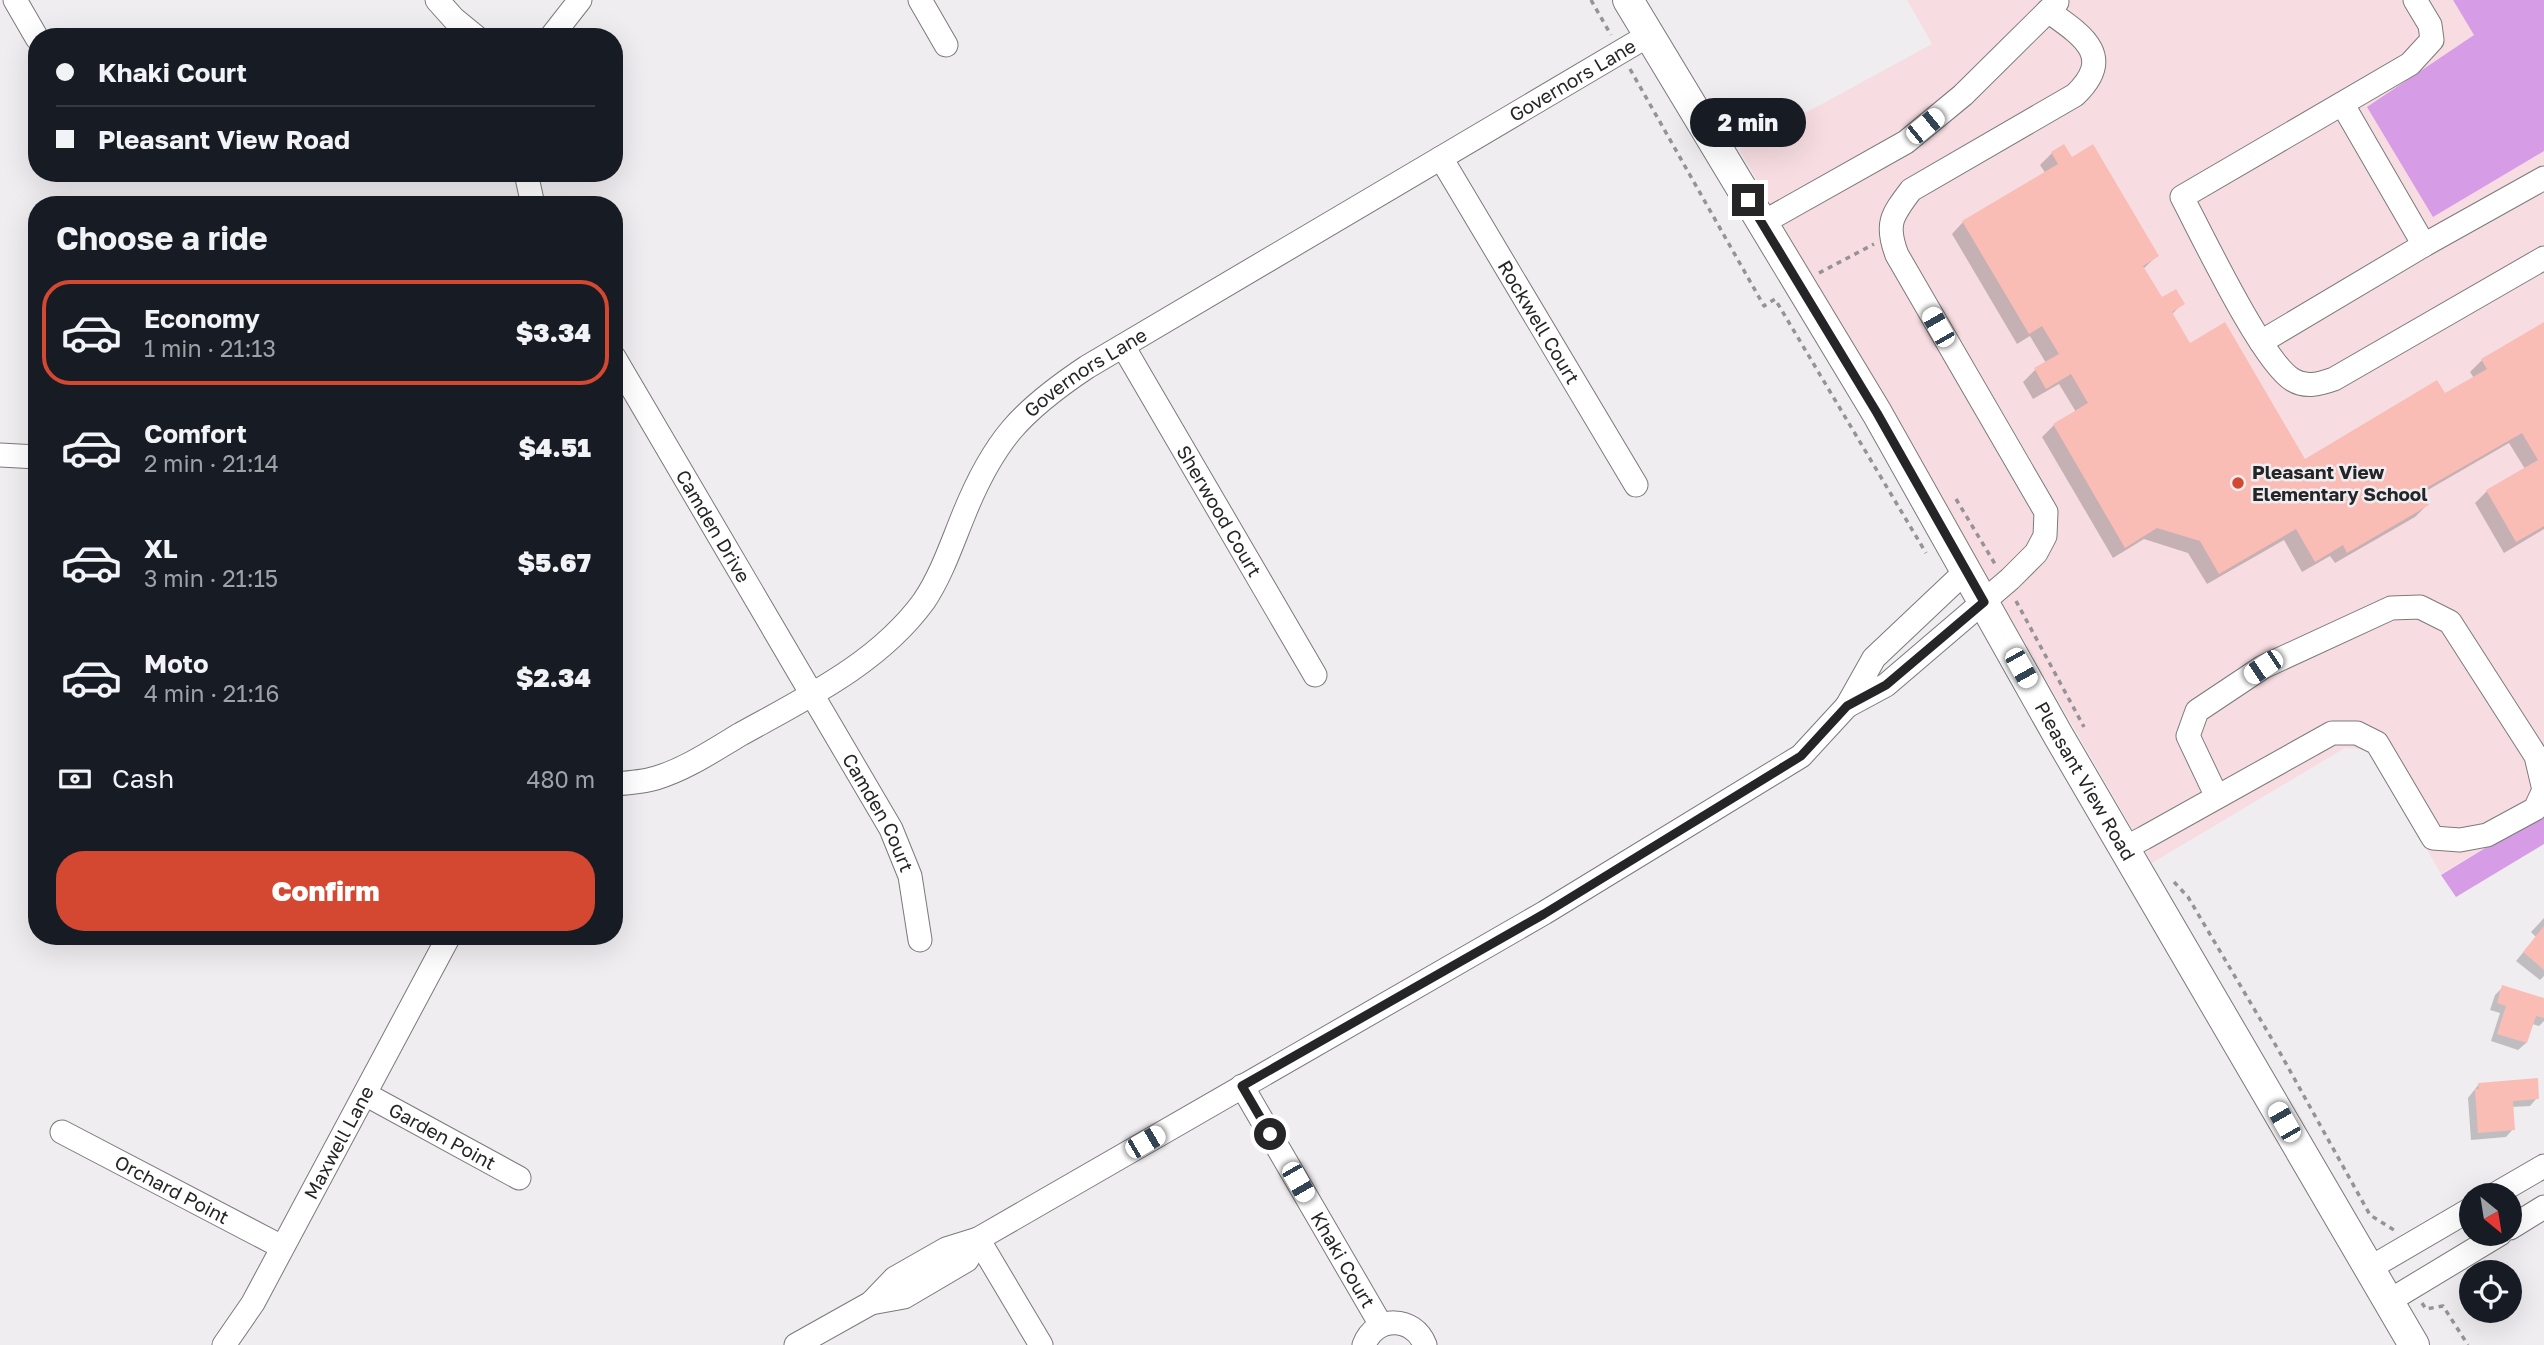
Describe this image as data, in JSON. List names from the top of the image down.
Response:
{
  "streets": {
    "main road": ["Pleasant View Road"],
    "street": [
      "Governors Lane",
      "Rockwell Court",
      "Sherwood Court",
      "Camden Drive",
      "Camden Court",
      "Garden Point",
      "Maxwell Lane",
      "Orchard Point",
      "Khaki Court"
    ]
  },
  "crossings": [
    ["Governors Lane", "Rockwell Court"],
    ["Governors Lane", "Sherwood Court"],
    ["Governors Lane", "Camden Drive"],
    ["Governors Lane", "Pleasant View Road"],
    ["Governors Lane", "Camden Court"],
    ["Camden Drive", "Camden Court"],
    ["Garden Point", "Maxwell Lane"],
    ["Maxwell Lane", "Orchard Point"]
  ],
  "places": ["Pleasant View Elementary School"],
  "north": "bottom right",
  "page": {
    "banner": ["Khaki Court", "Pleasant View Road"],
    "bubble": "2 min",
    "heading": "Choose a ride",
    "list": [
      {
        "name": "Economy",
        "note": "1 min · 21:13",
        "value": "$3.34"
      },
      {
        "name": "Comfort",
        "note": "2 min · 21:14",
        "value": "$4.51"
      },
      {
        "name": "XL",
        "note": "3 min · 21:15",
        "value": "$5.67"
      },
      {
        "name": "Moto",
        "note": "4 min · 21:16",
        "value": "$2.34"
      }
    ],
    "pay": ["Cash", "480 m"],
    "buttons": "Confirm"
  }
}
